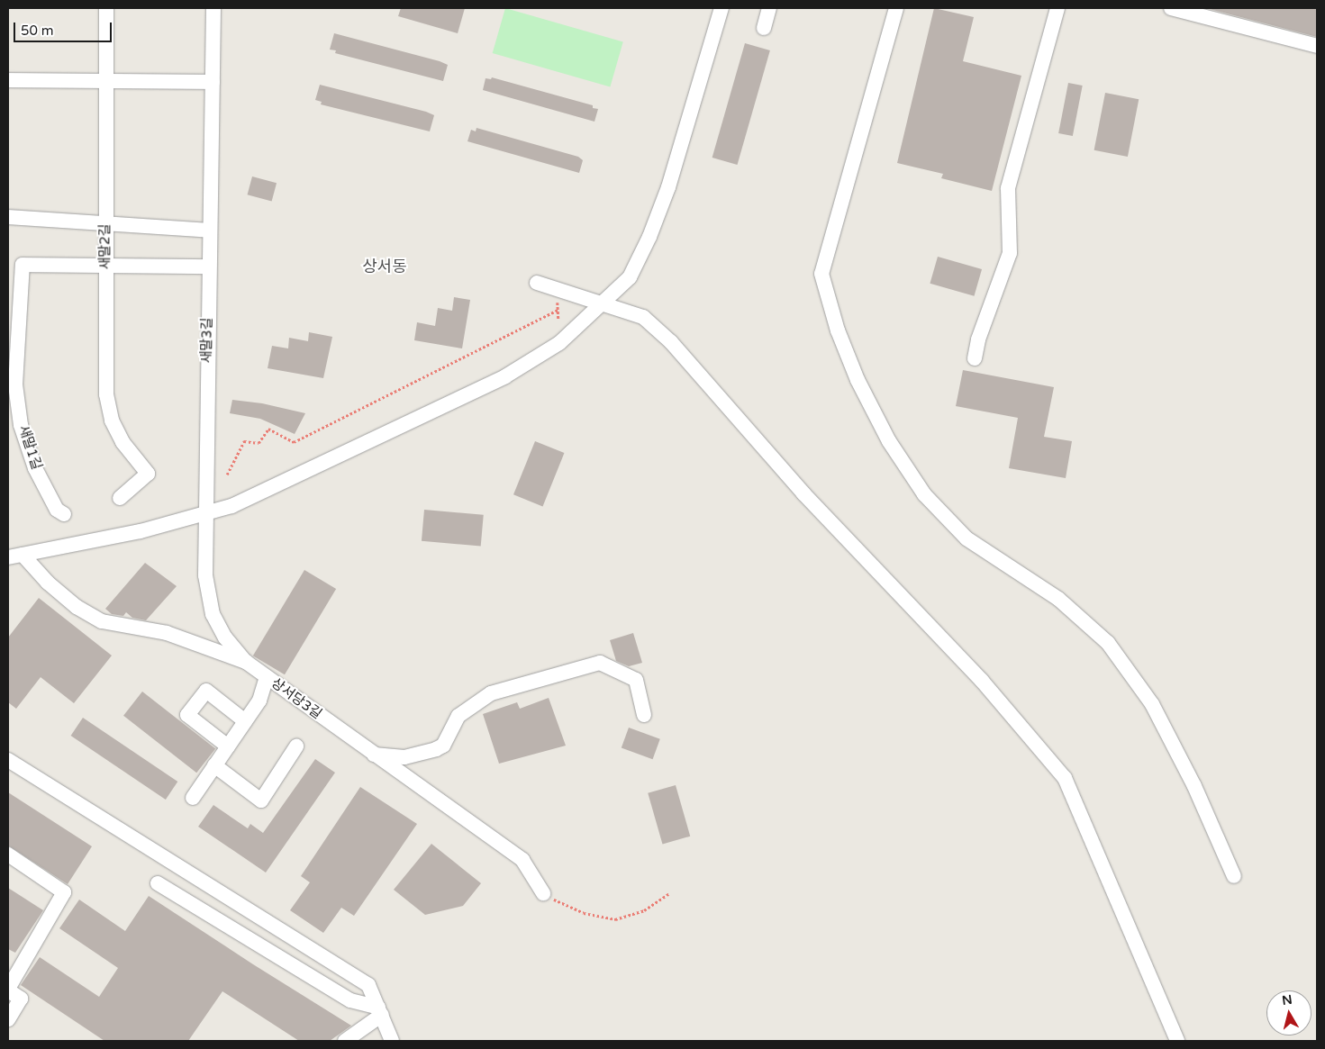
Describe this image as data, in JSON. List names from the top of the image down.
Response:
{
  "streets": {
    "street": [
      "새말2길",
      "새말3길",
      "새말1길",
      "상서당3길"
    ]
  },
  "crossings": [
    ["새말2길", "새말1길"],
    ["새말3길", "상서당3길"]
  ],
  "districts": ["상서동"],
  "scale_bar": "50 m",
  "north": "top"
}
